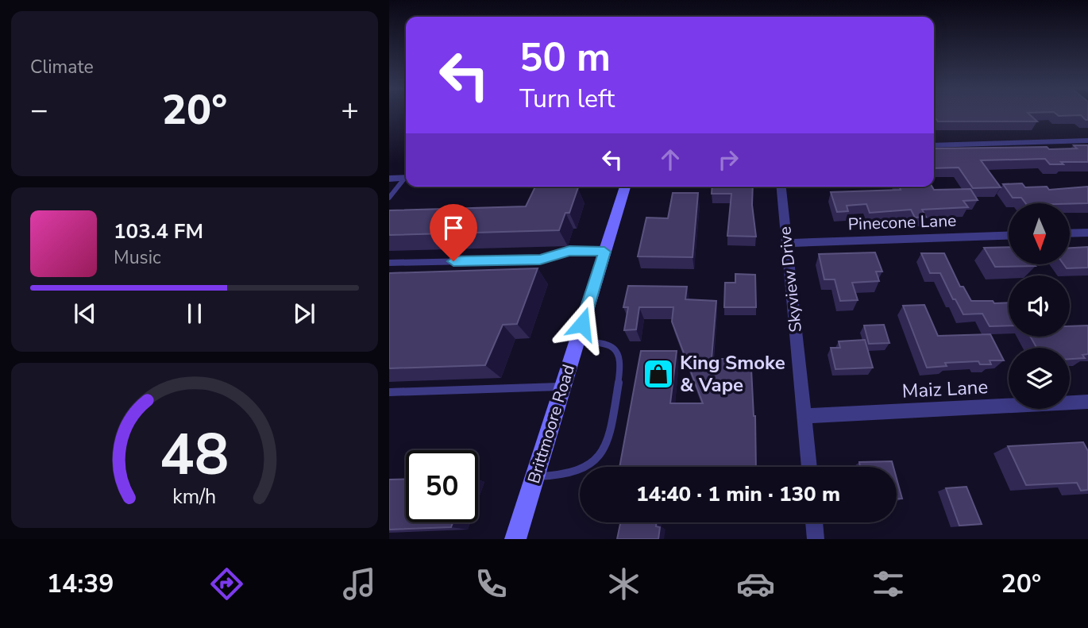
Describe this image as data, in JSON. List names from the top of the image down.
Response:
{
  "streets": {
    "main road": ["Brittmoore Road"],
    "street": ["Pinecone Lane", "Skyview Drive", "Maiz Lane"]
  },
  "crossings": [
    ["Pinecone Lane", "Skyview Drive"],
    ["Skyview Drive", "Maiz Lane"]
  ],
  "places": {
    "shop": ["King Smoke & Vape"]
  },
  "north": "bottom",
  "page": {
    "tile": "Climate",
    "turn": ["50 m", "Turn left"],
    "heat": ["−", "20°", "+"],
    "song": ["103.4 FM", "Music"],
    "limit": "50",
    "trip": "14:40 · 1 min · 130 m",
    "tabs": ["14:39", "20°"],
    "gauge": ["48", "km/h"]
  }
}
